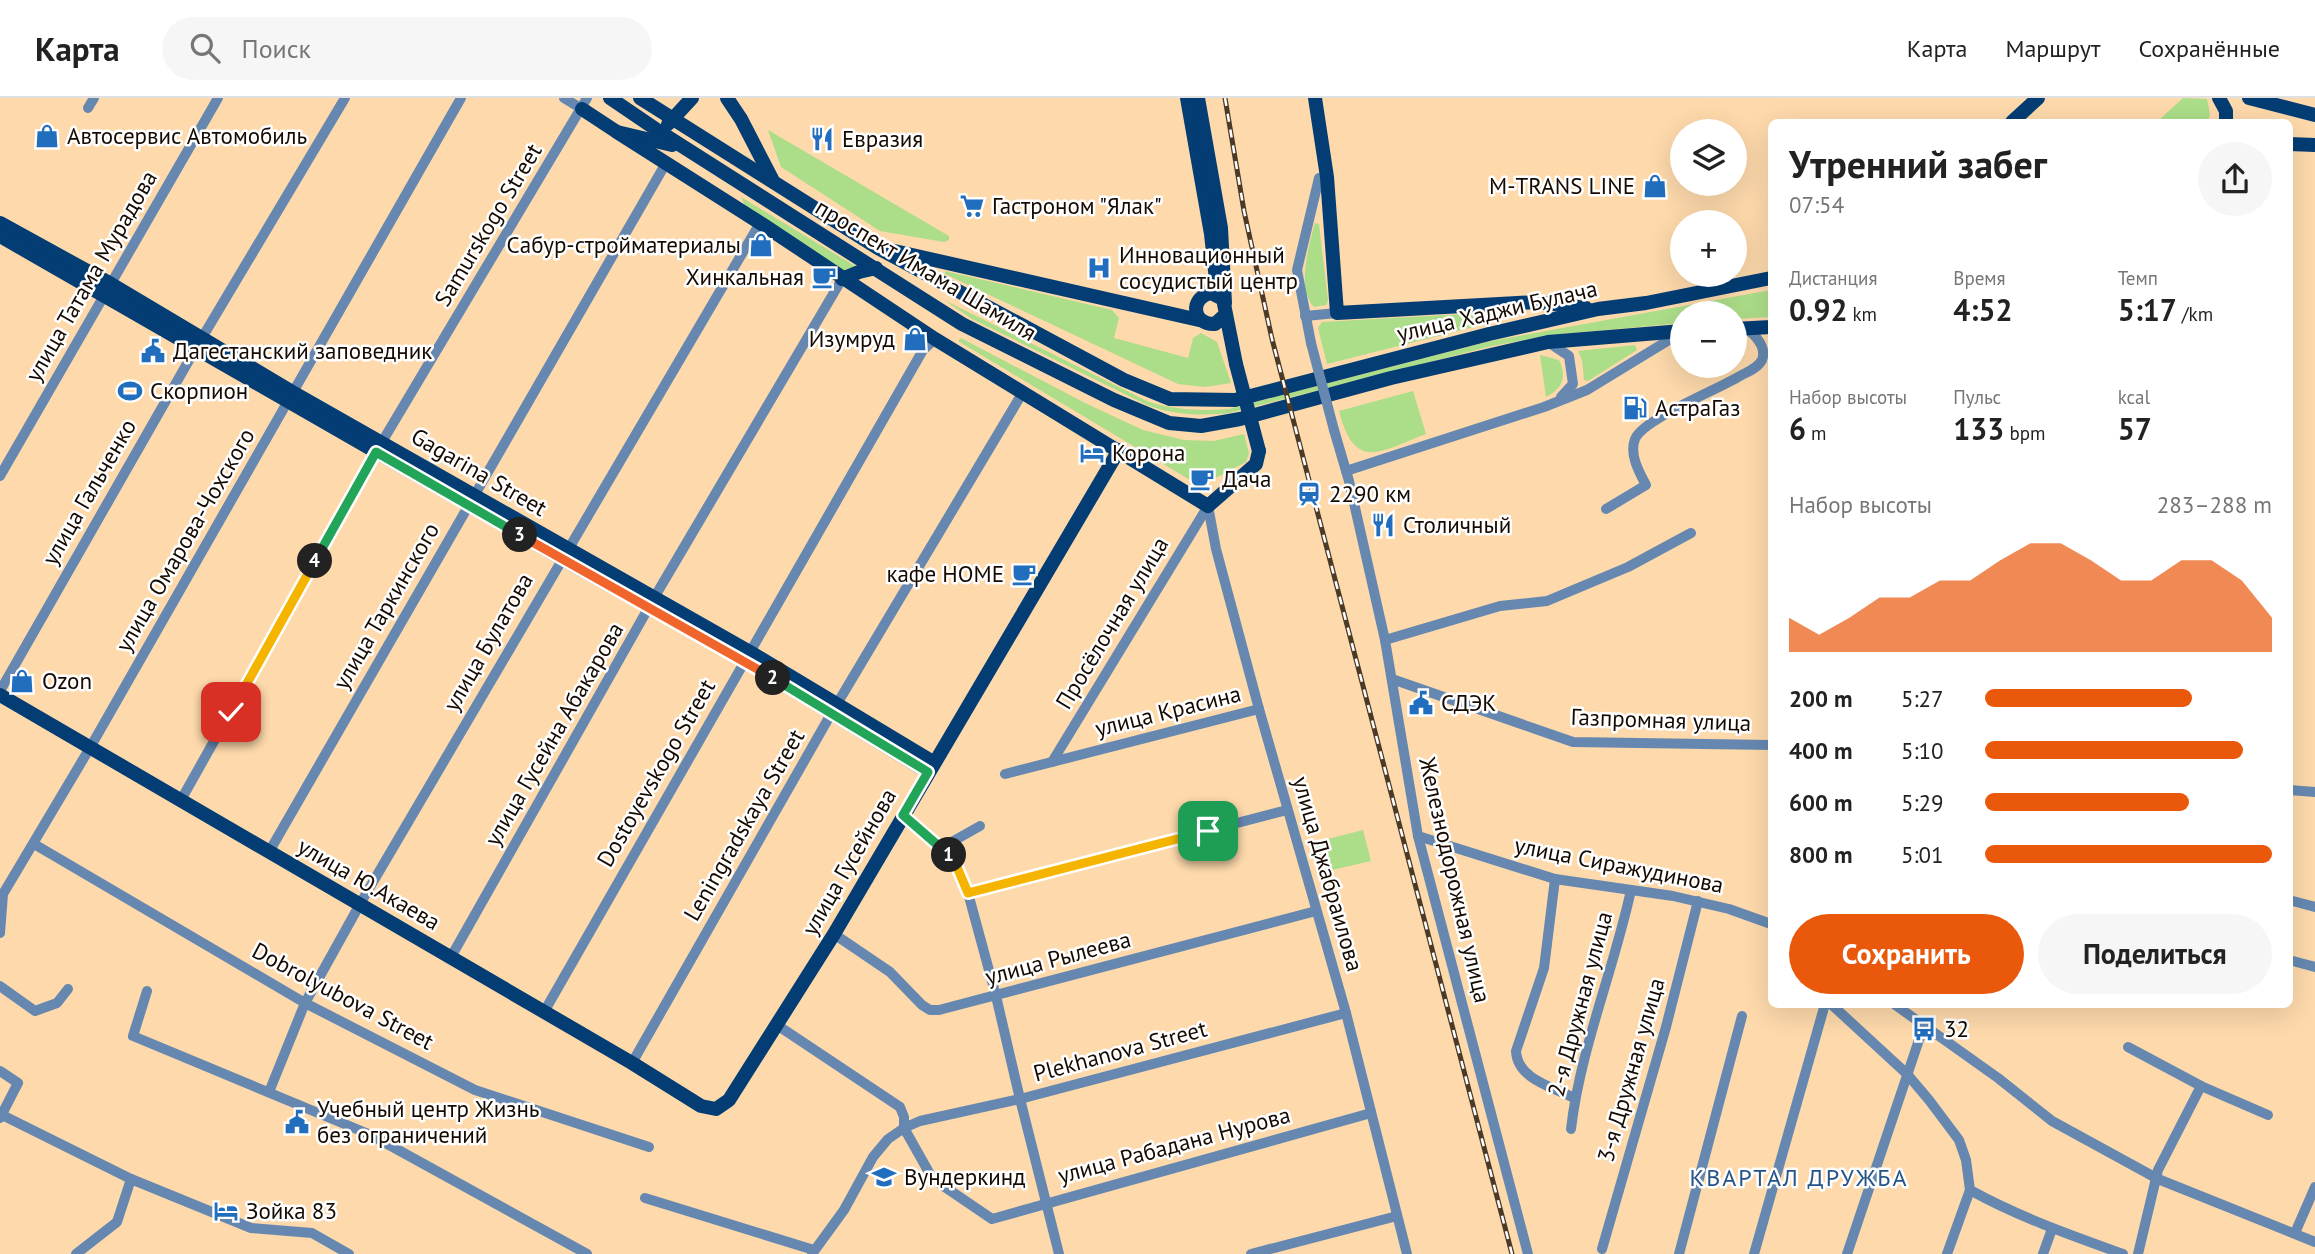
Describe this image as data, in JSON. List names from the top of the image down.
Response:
{
  "streets": {
    "main road": [
      "проспект Имама Шамиля",
      "улица Хаджи Булача",
      "Gagarina Street",
      "улица Гусейнова",
      "улица Ю.Акаева"
    ],
    "street": [
      "Samurskogo Street",
      "улица Татама Мурадова",
      "улица Гальченко",
      "улица Омарова-Чохского",
      "улица Таркинского",
      "Просёлочная улица",
      "улица Булатова",
      "улица Красина",
      "Газпромная улица",
      "улица Гусейна Абакарова",
      "Dostoyevskogo Street",
      "Leningradskaya Street",
      "улица Сиражудинова",
      "улица Джабраилова",
      "Железнодорожная улица",
      "улица Рылеева",
      "Dobrolyubova Street",
      "2-я Дружная улица",
      "Plekhanova Street",
      "3-я Дружная улица",
      "улица Рабадана Нурова"
    ]
  },
  "crossings": [
    ["Samurskogo Street", "проспект Имама Шамиля"],
    ["Samurskogo Street", "Gagarina Street"],
    ["Samurskogo Street", "улица Ю.Акаева"],
    ["проспект Имама Шамиля", "улица Хаджи Булача"],
    ["проспект Имама Шамиля", "улица Таркинского"],
    ["проспект Имама Шамиля", "Просёлочная улица"],
    ["проспект Имама Шамиля", "улица Булатова"],
    ["проспект Имама Шамиля", "улица Гусейна Абакарова"],
    ["проспект Имама Шамиля", "Dostoyevskogo Street"],
    ["проспект Имама Шамиля", "Leningradskaya Street"],
    ["проспект Имама Шамиля", "улица Гусейнова"],
    ["проспект Имама Шамиля", "улица Джабраилова"],
    ["улица Татама Мурадова", "Gagarina Street"],
    ["Gagarina Street", "улица Гальченко"],
    ["Gagarina Street", "улица Омарова-Чохского"],
    ["Gagarina Street", "улица Таркинского"],
    ["Gagarina Street", "улица Булатова"],
    ["Gagarina Street", "улица Гусейна Абакарова"],
    ["Gagarina Street", "Dostoyevskogo Street"],
    ["Gagarina Street", "Leningradskaya Street"],
    ["Gagarina Street", "улица Гусейнова"],
    ["улица Гальченко", "улица Ю.Акаева"],
    ["улица Омарова-Чохского", "улица Ю.Акаева"],
    ["улица Омарова-Чохского", "Dobrolyubova Street"],
    ["улица Таркинского", "улица Ю.Акаева"],
    ["Просёлочная улица", "улица Красина"],
    ["Просёлочная улица", "улица Джабраилова"],
    ["улица Булатова", "улица Ю.Акаева"],
    ["улица Булатова", "Dobrolyubova Street"],
    ["улица Красина", "улица Джабраилова"],
    ["Газпромная улица", "Железнодорожная улица"],
    ["улица Гусейна Абакарова", "улица Ю.Акаева"],
    ["Dostoyevskogo Street", "улица Ю.Акаева"],
    ["Leningradskaya Street", "улица Ю.Акаева"],
    ["улица Гусейнова", "улица Ю.Акаева"],
    ["улица Гусейнова", "улица Рылеева"],
    ["улица Сиражудинова", "Железнодорожная улица"],
    ["улица Сиражудинова", "2-я Дружная улица"],
    ["улица Сиражудинова", "3-я Дружная улица"],
    ["улица Джабраилова", "улица Рылеева"],
    ["улица Джабраилова", "Plekhanova Street"],
    ["улица Джабраилова", "улица Рабадана Нурова"],
    ["Plekhanova Street", "улица Рабадана Нурова"]
  ],
  "districts": ["КВАРТАЛ ДРУЖБА"],
  "places": {
    "shop": [
      "Автосервис Автомобиль",
      "М-TRANS LINE",
      "Сабур-стройматериалы",
      "Изумруд",
      "Ozon"
    ],
    "restaurant": ["Евразия", "Столичный"],
    "supermarket": ["Гастроном \"Ялак\""],
    "hospital": ["Инновационный сосудистый центр"],
    "cafe": ["Хинкальная", "Дача", "кафе HOME"],
    "public building": ["Дагестанский заповедник", "СДЭК", "Учебный центр Жизнь без ограничений"],
    "sports": ["Скорпион"],
    "fuel station": ["АстраГаз"],
    "hotel": ["Корона", "Зойка 83"],
    "station": ["2290 км"],
    "bus stop": ["32"],
    "school or university": ["Вундеркинд"]
  },
  "page": {
    "header": "Карта",
    "search": "Поиск",
    "nav": ["Карта", "Маршрут", "Сохранённые"],
    "map_buttons": ["+", "−"],
    "heading": ["Утренний забег", "07:54"],
    "stats": [
      ["Дистанция", "0.92 km"],
      ["Время", "4:52"],
      ["Темп", "5:17 /km"],
      ["Набор высоты", "6 m"],
      ["Пульс", "133 bpm"],
      ["kcal", "57"]
    ],
    "chart": ["Набор высоты", "283–288 m"],
    "pins": [
      "3",
      "4",
      "2",
      "1"
    ],
    "list": [
      {
        "name": "200 m",
        "note": "5:27"
      },
      {
        "name": "400 m",
        "note": "5:10"
      },
      {
        "name": "600 m",
        "note": "5:29"
      },
      {
        "name": "800 m",
        "note": "5:01"
      }
    ],
    "buttons": ["Сохранить", "Поделиться"]
  }
}
